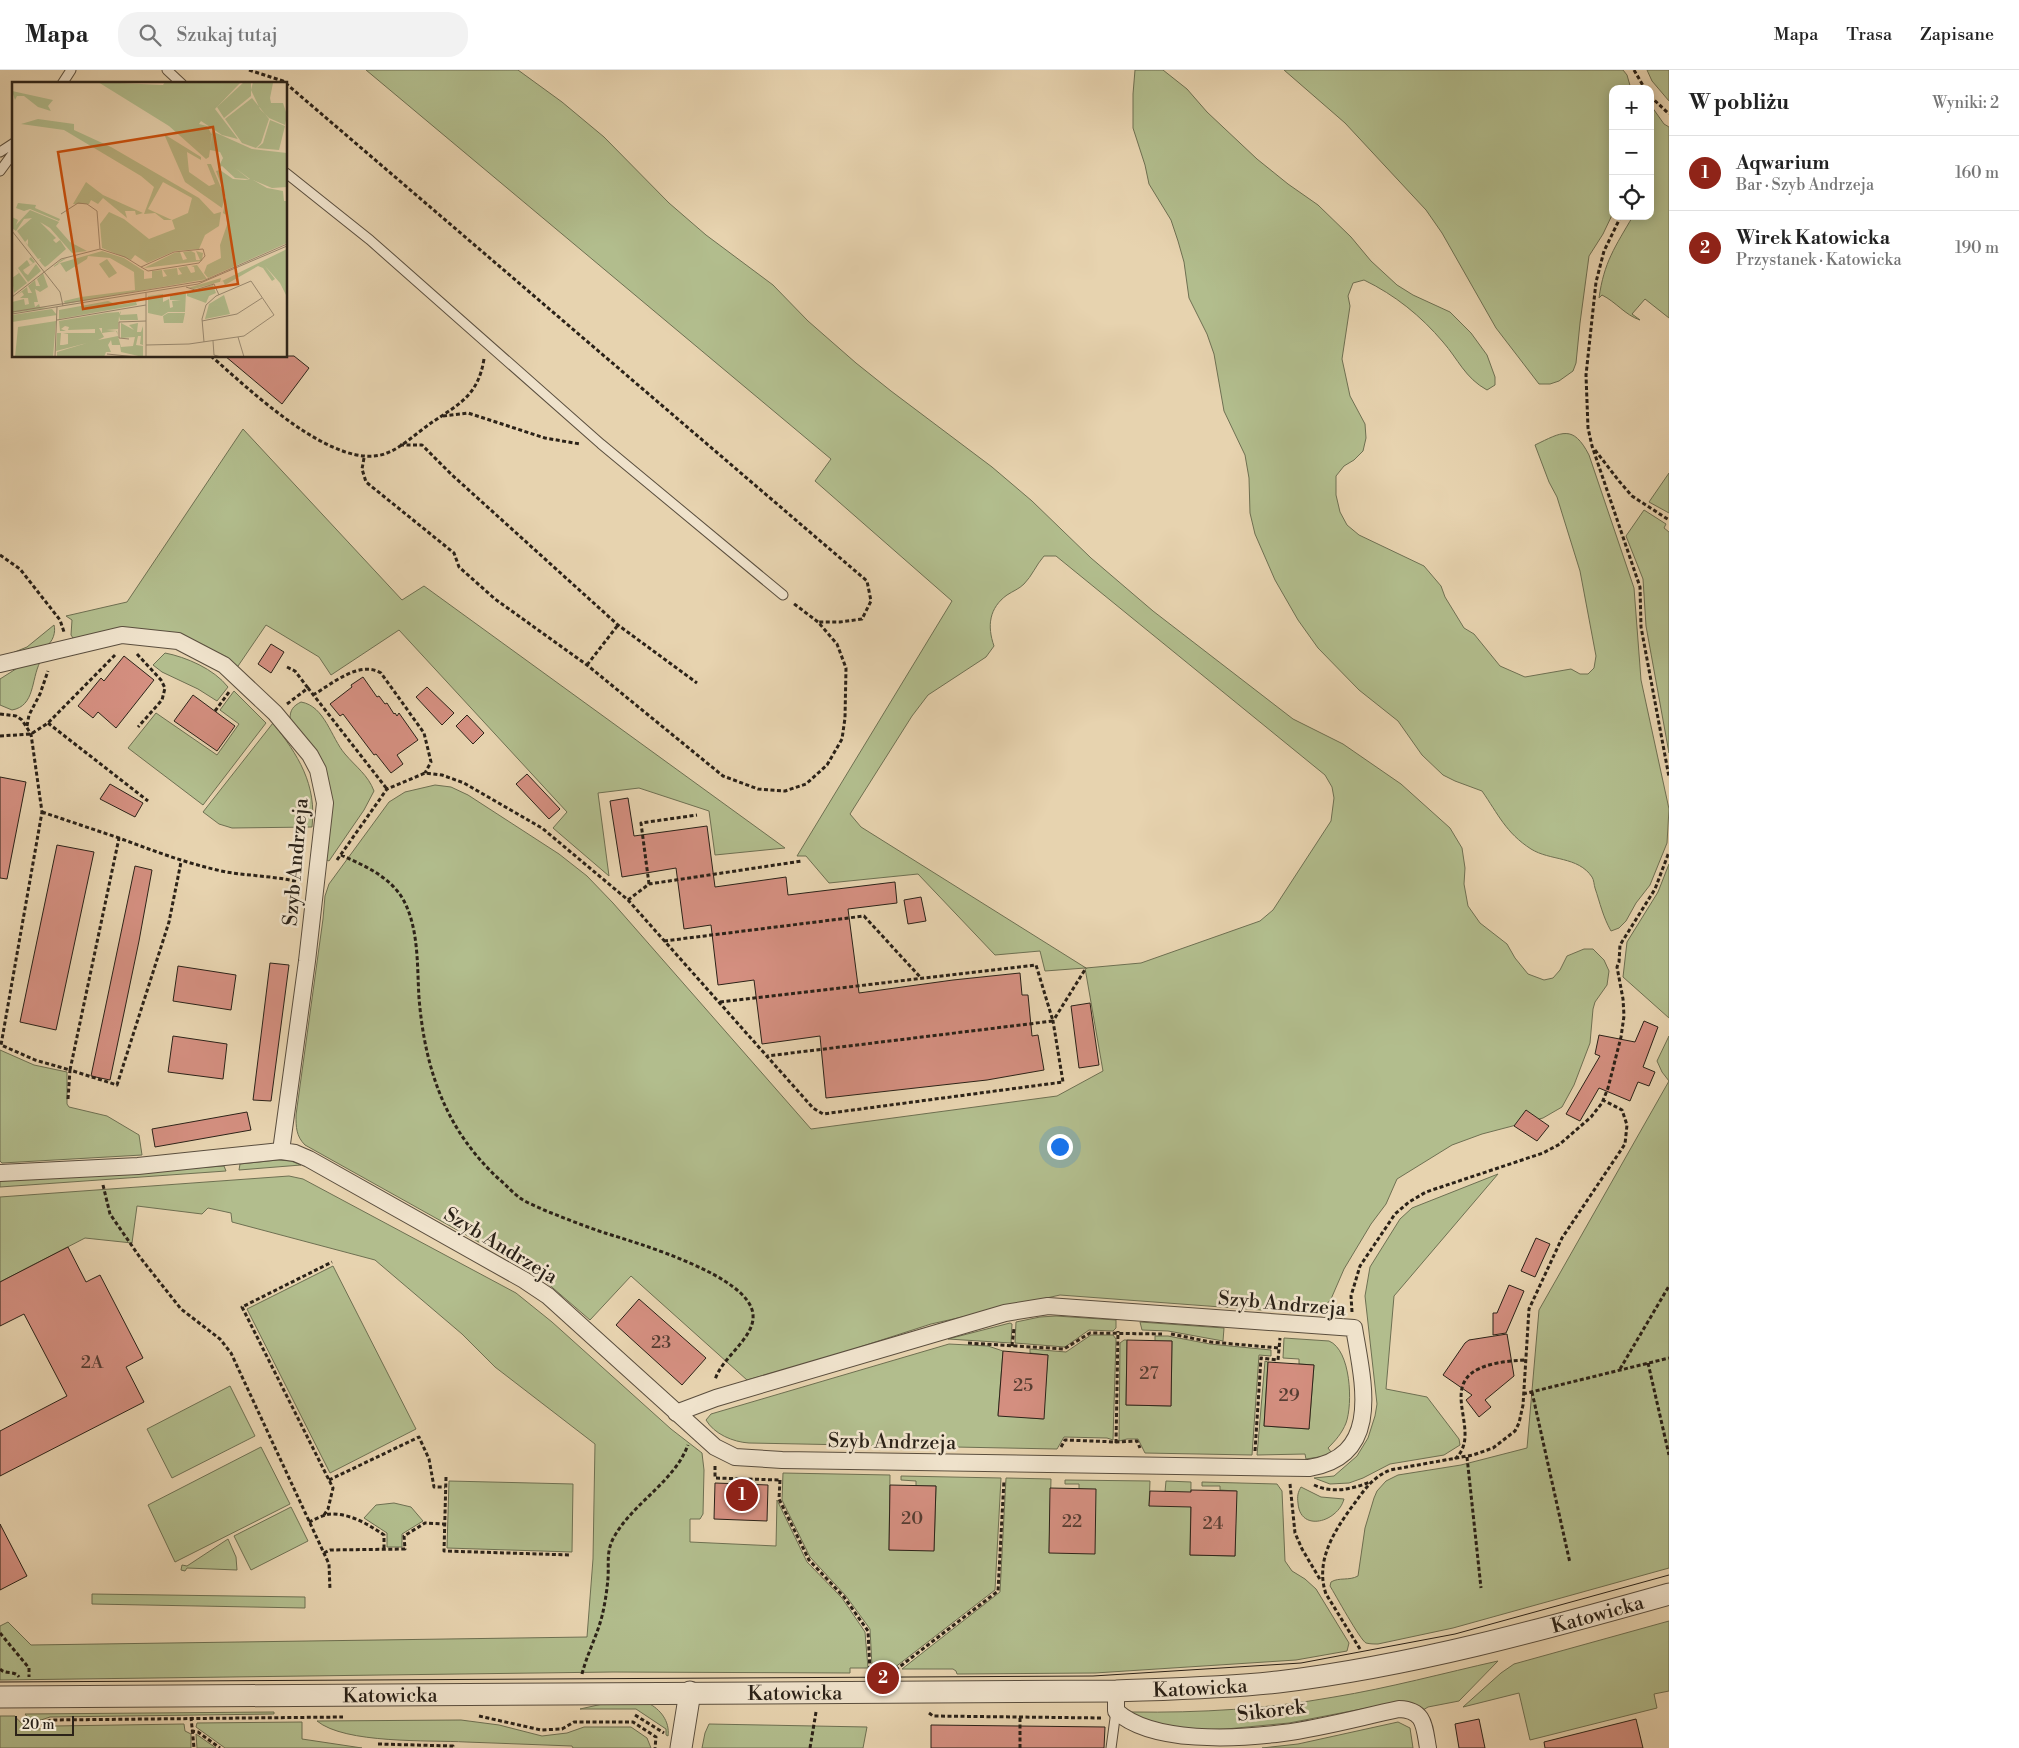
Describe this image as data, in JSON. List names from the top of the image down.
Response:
{
  "streets": {
    "street": ["Szyb Andrzeja", "Katowicka", "Sikorek"]
  },
  "crossings": [
    ["Katowicka", "Sikorek"]
  ],
  "house_numbers": [
    "23",
    "2A",
    "27",
    "25",
    "29",
    "20",
    "22",
    "24"
  ],
  "scale_bar": "20 m",
  "page": {
    "header": "Mapa",
    "search": "Szukaj tutaj",
    "nav": ["Mapa", "Trasa", "Zapisane"],
    "heading": ["W pobliżu", "Wyniki: 2"],
    "map_buttons": ["+", "−"],
    "list": [
      {
        "mark": "1",
        "name": "Aqwarium",
        "note": "Bar · Szyb Andrzeja",
        "value": "160 m"
      },
      {
        "mark": "2",
        "name": "Wirek Katowicka",
        "note": "Przystanek · Katowicka",
        "value": "190 m"
      }
    ],
    "pins": ["1", "2"],
    "scale": "20 m"
  }
}
